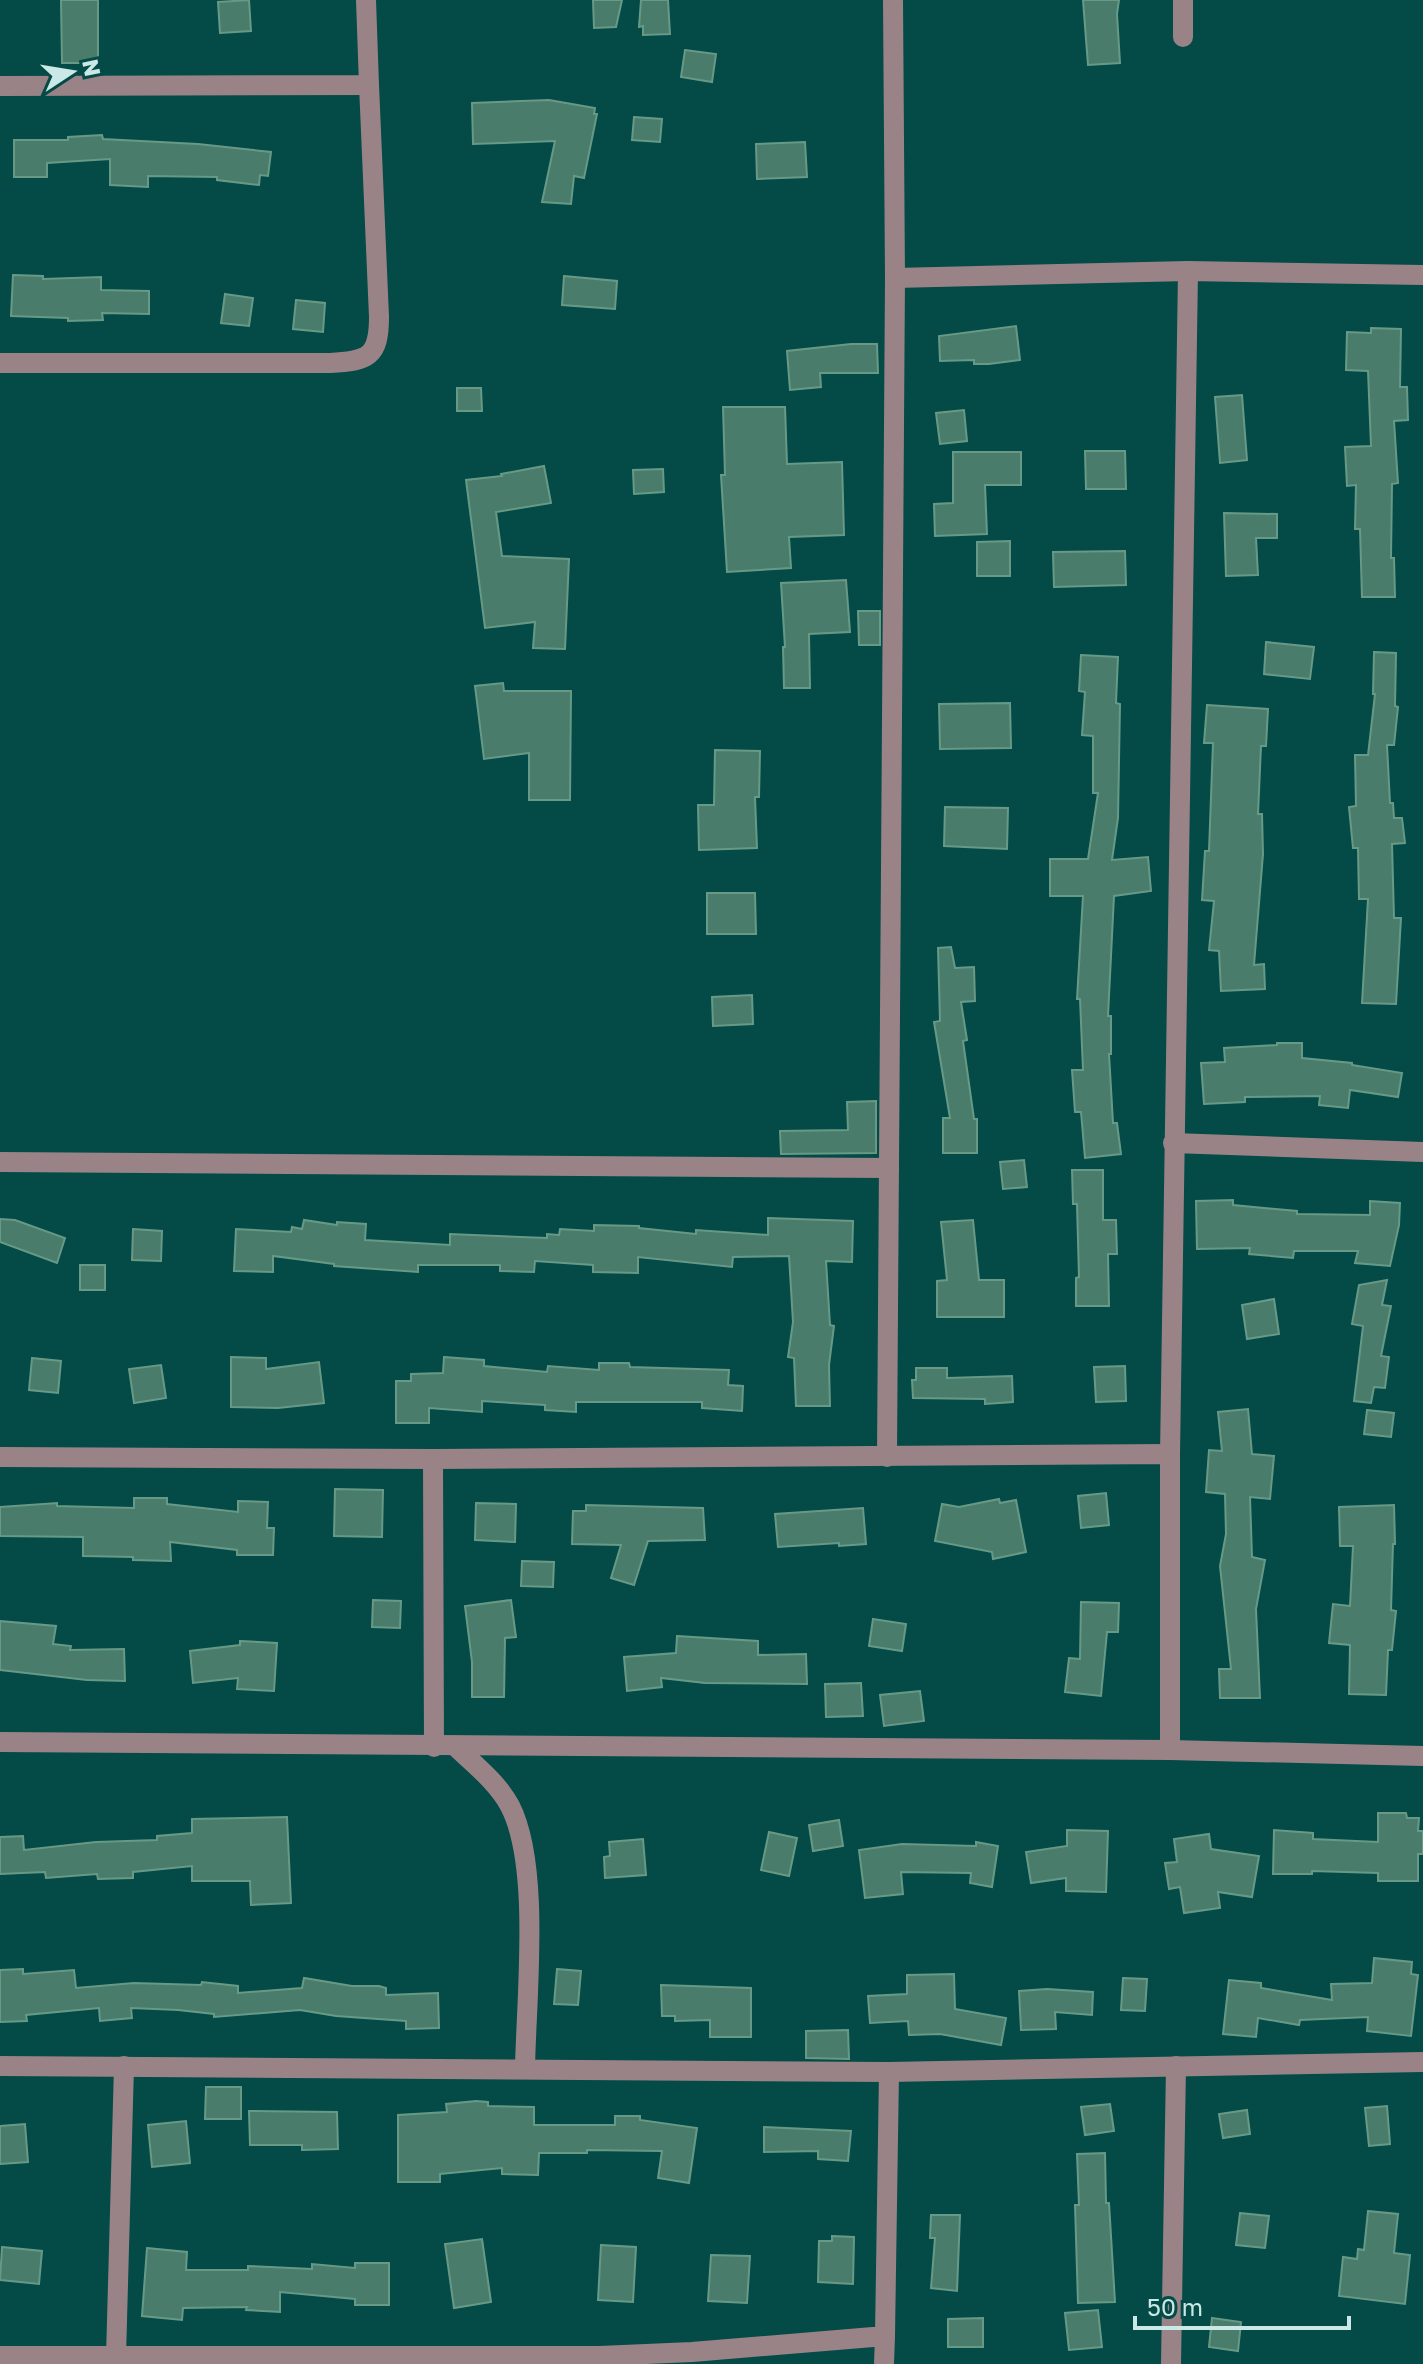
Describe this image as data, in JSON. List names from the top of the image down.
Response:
{
  "scale_bar": "50 m",
  "north": "right"
}
